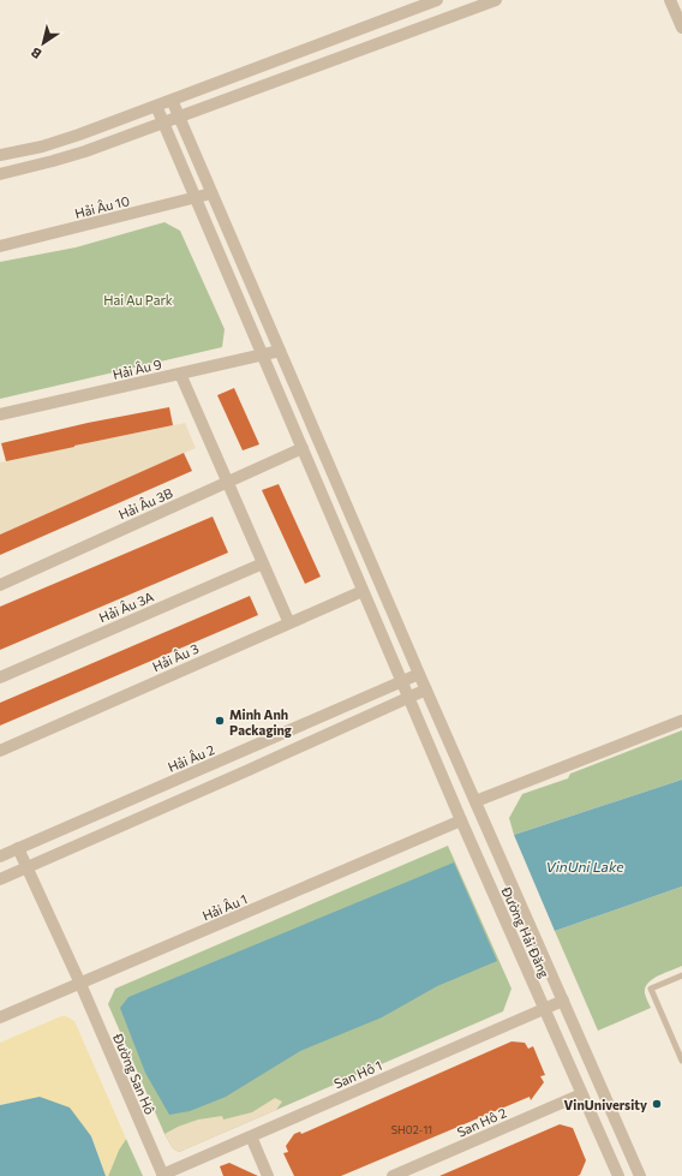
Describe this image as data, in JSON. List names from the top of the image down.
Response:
{
  "streets": {
    "street": [
      "Hải Âu 10",
      "Hải Âu 9",
      "Hải Âu 3B",
      "Hải Âu 3A",
      "Hải Âu 3",
      "Hải Âu 2",
      "Hải Âu 1",
      "Đường Hải Đăng",
      "Đường San Hô",
      "San Hô 1",
      "San Hô 2"
    ]
  },
  "crossings": [
    ["Hải Âu 10", "Đường Hải Đăng"],
    ["Hải Âu 9", "Đường Hải Đăng"],
    ["Hải Âu 3B", "Đường Hải Đăng"],
    ["Hải Âu 3", "Đường Hải Đăng"],
    ["Hải Âu 2", "Đường Hải Đăng"],
    ["Hải Âu 2", "Đường San Hô"],
    ["Hải Âu 1", "Đường Hải Đăng"],
    ["Hải Âu 1", "Đường San Hô"],
    ["Đường Hải Đăng", "San Hô 1"],
    ["Đường Hải Đăng", "San Hô 2"],
    ["Đường San Hô", "San Hô 1"]
  ],
  "water": ["VinUni Lake"],
  "parks": ["Hai Au Park"],
  "places": ["Minh Anh Packaging", "VinUniversity"],
  "house_numbers": ["SH02-11"],
  "north": "bottom left"
}
